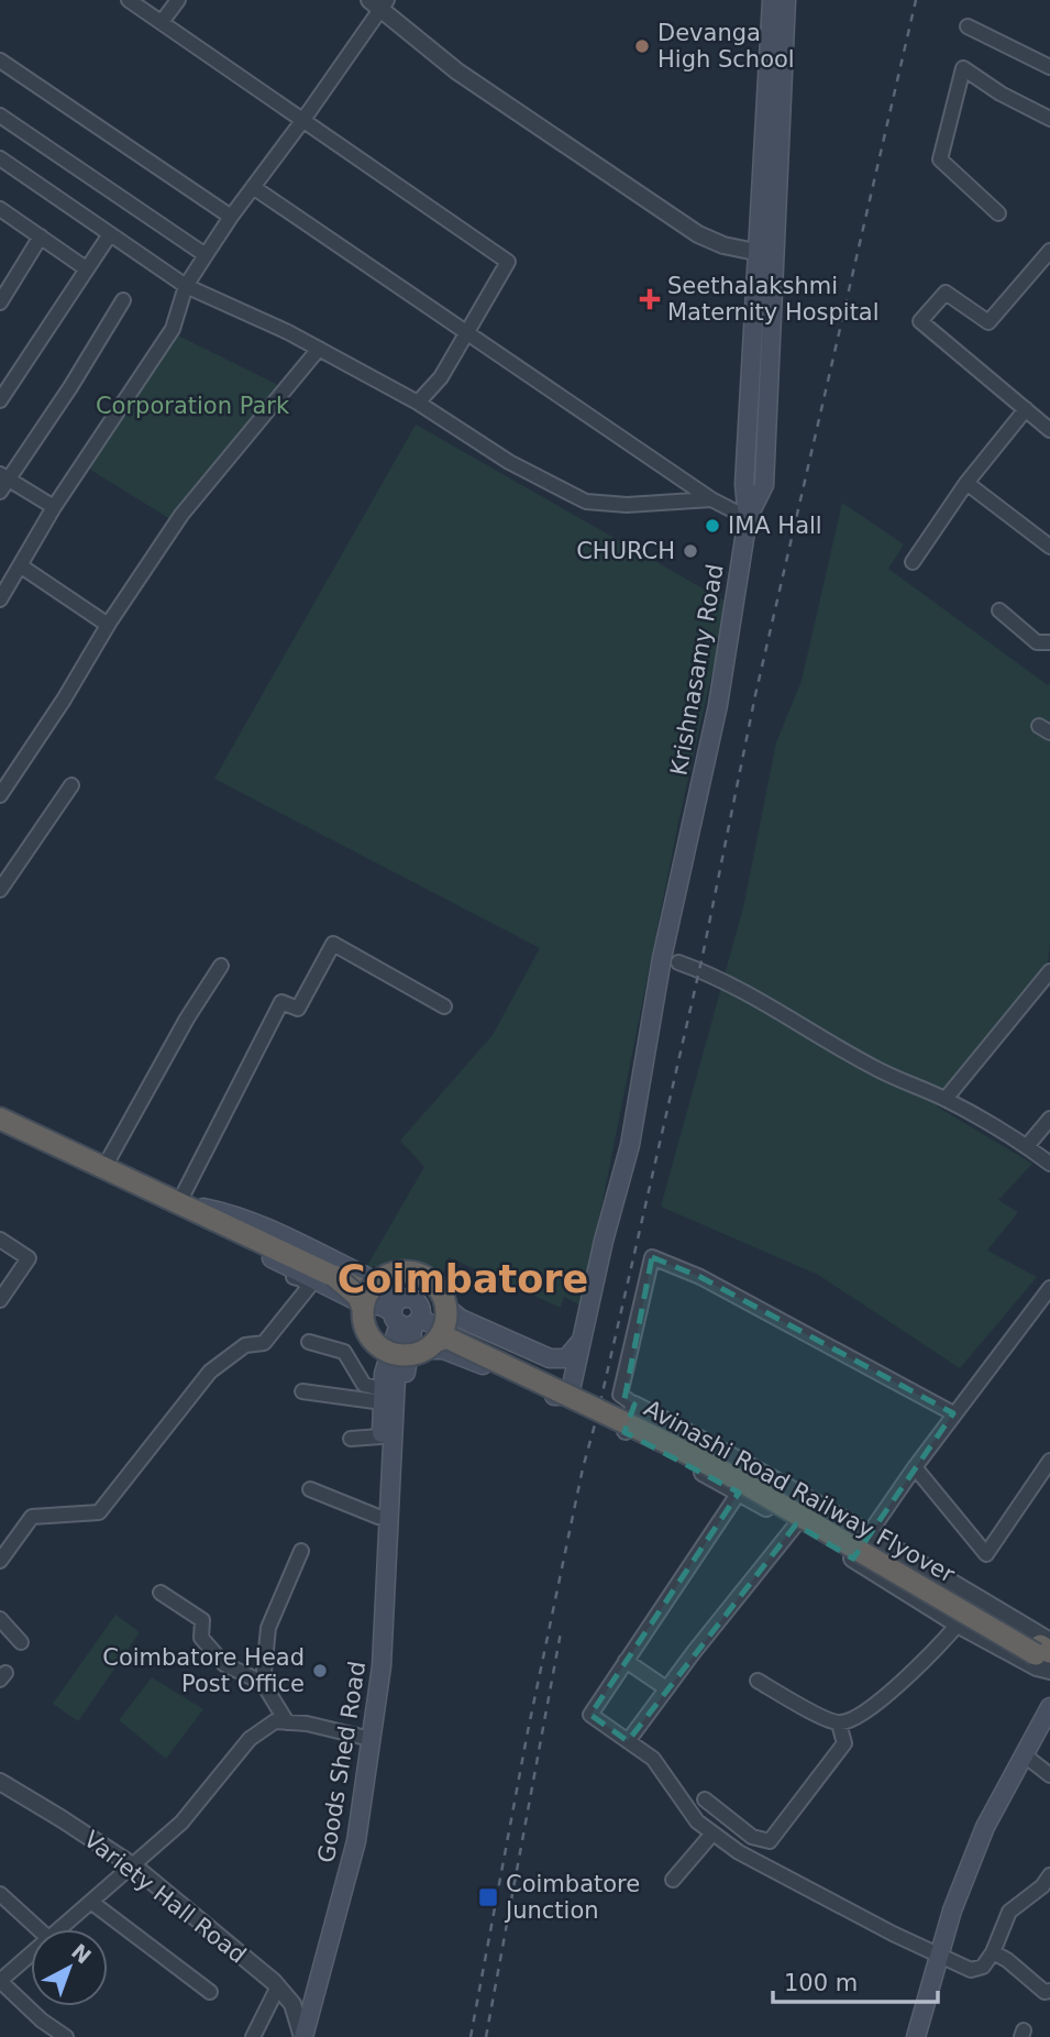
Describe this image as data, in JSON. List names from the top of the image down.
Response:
{
  "streets": {
    "highway": ["Avinashi Road Railway Flyover"],
    "main road": ["Krishnasamy Road", "Goods Shed Road"],
    "street": ["Variety Hall Road"]
  },
  "crossings": [
    ["Krishnasamy Road", "Avinashi Road Railway Flyover"],
    ["Goods Shed Road", "Variety Hall Road"]
  ],
  "districts": ["Coimbatore"],
  "parks": ["Corporation Park"],
  "places": {
    "other": [
      "Devanga High School",
      "IMA Hall",
      "CHURCH",
      "Coimbatore Head Post Office"
    ],
    "health": ["Seethalakshmi Maternity Hospital"],
    "transit": ["Coimbatore Junction"]
  },
  "scale_bar": "100 m",
  "north": "top right"
}
